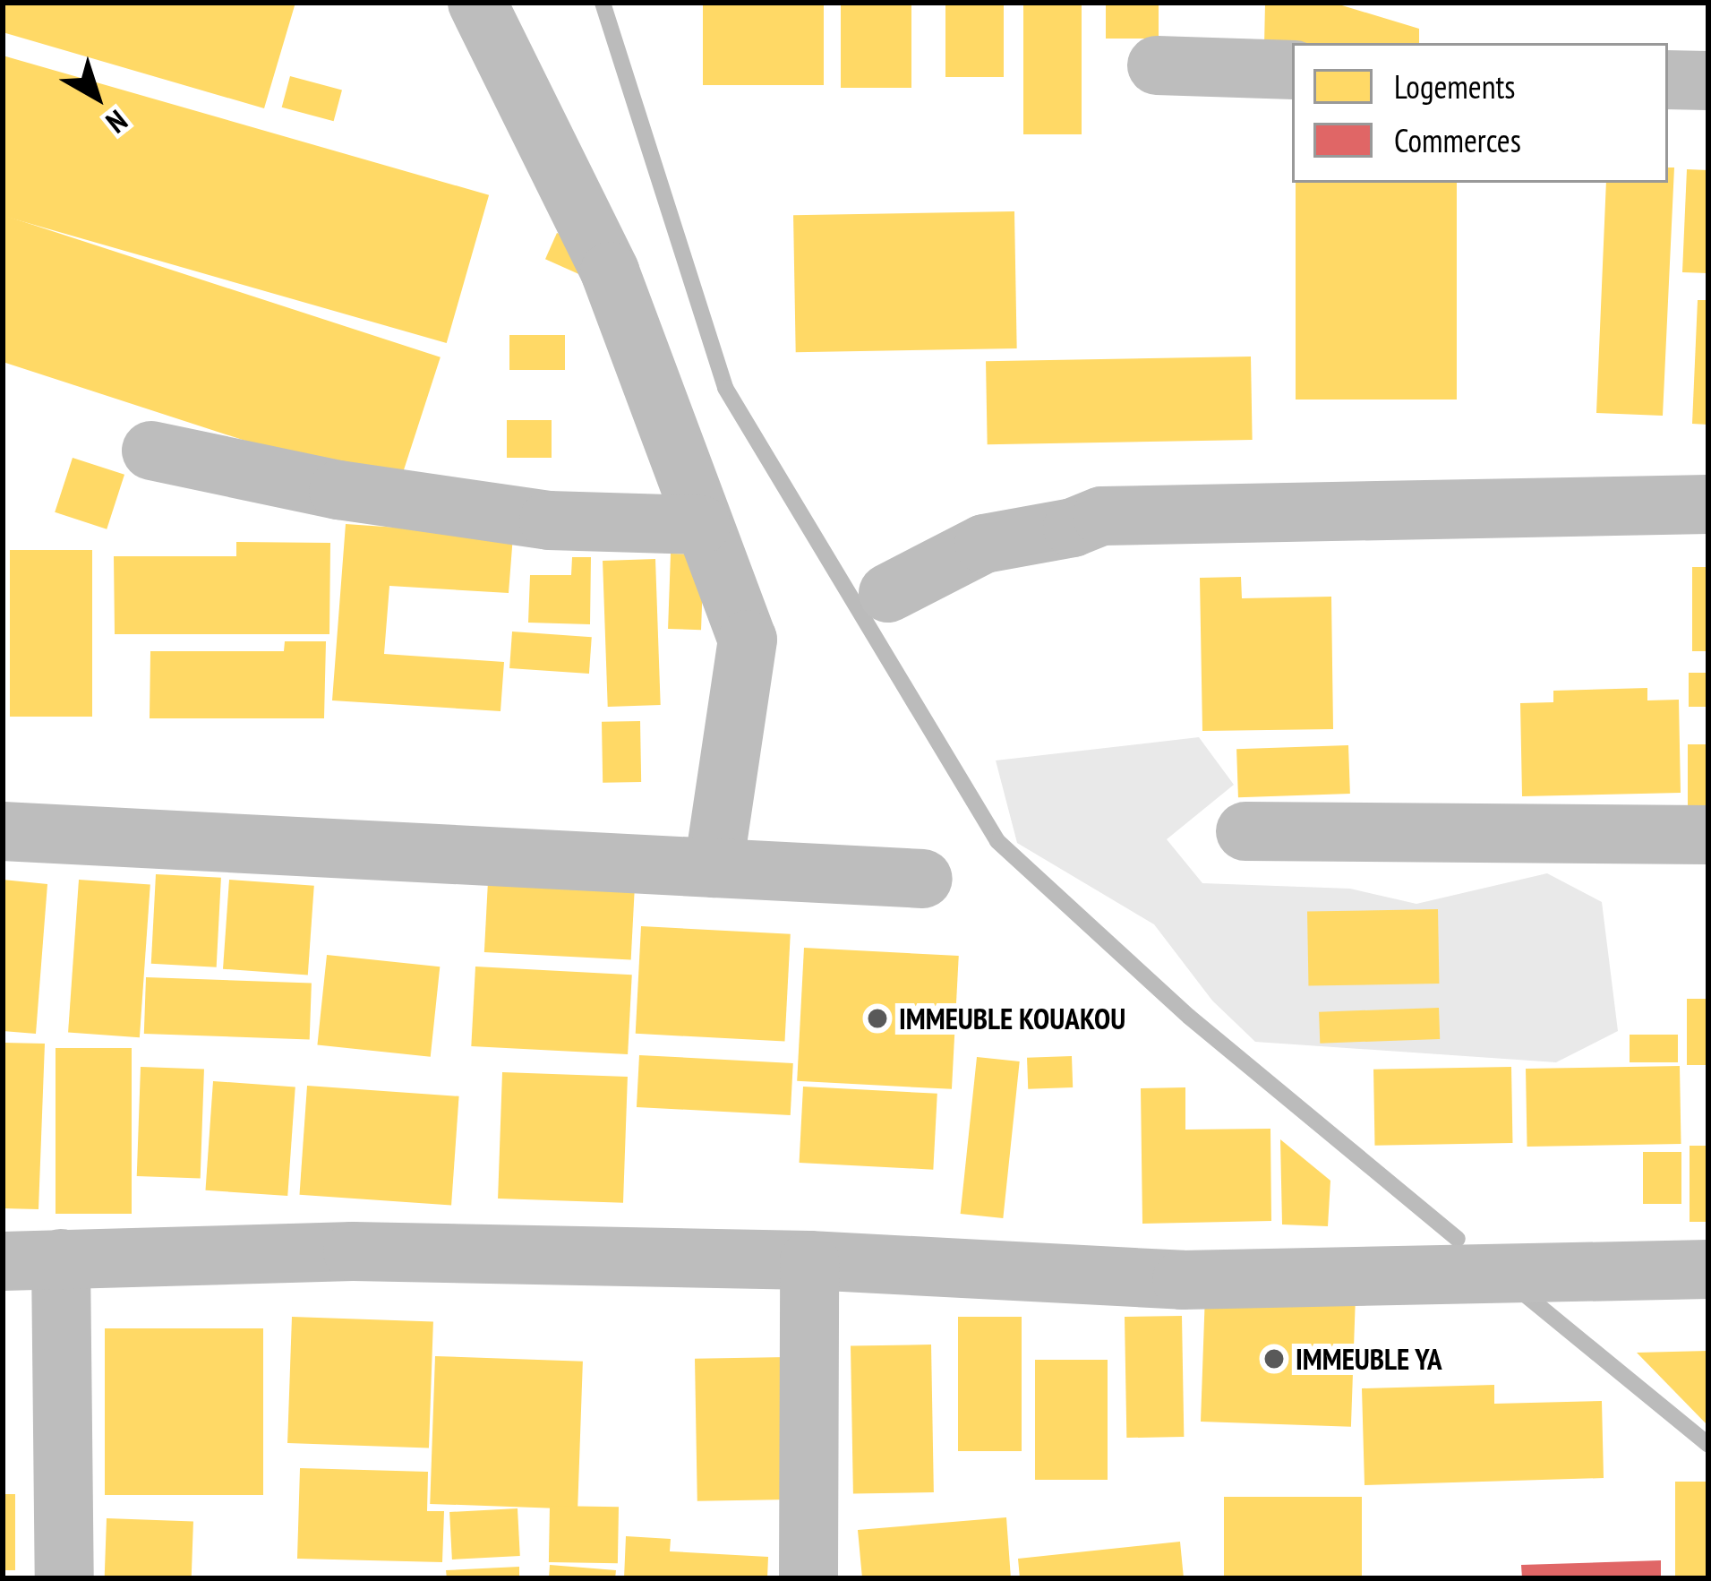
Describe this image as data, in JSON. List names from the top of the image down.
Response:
{
  "places": ["IMMEUBLE KOUAKOU", "IMMEUBLE YA"],
  "legend": ["Logements", "Commerces"],
  "north": "bottom right"
}
